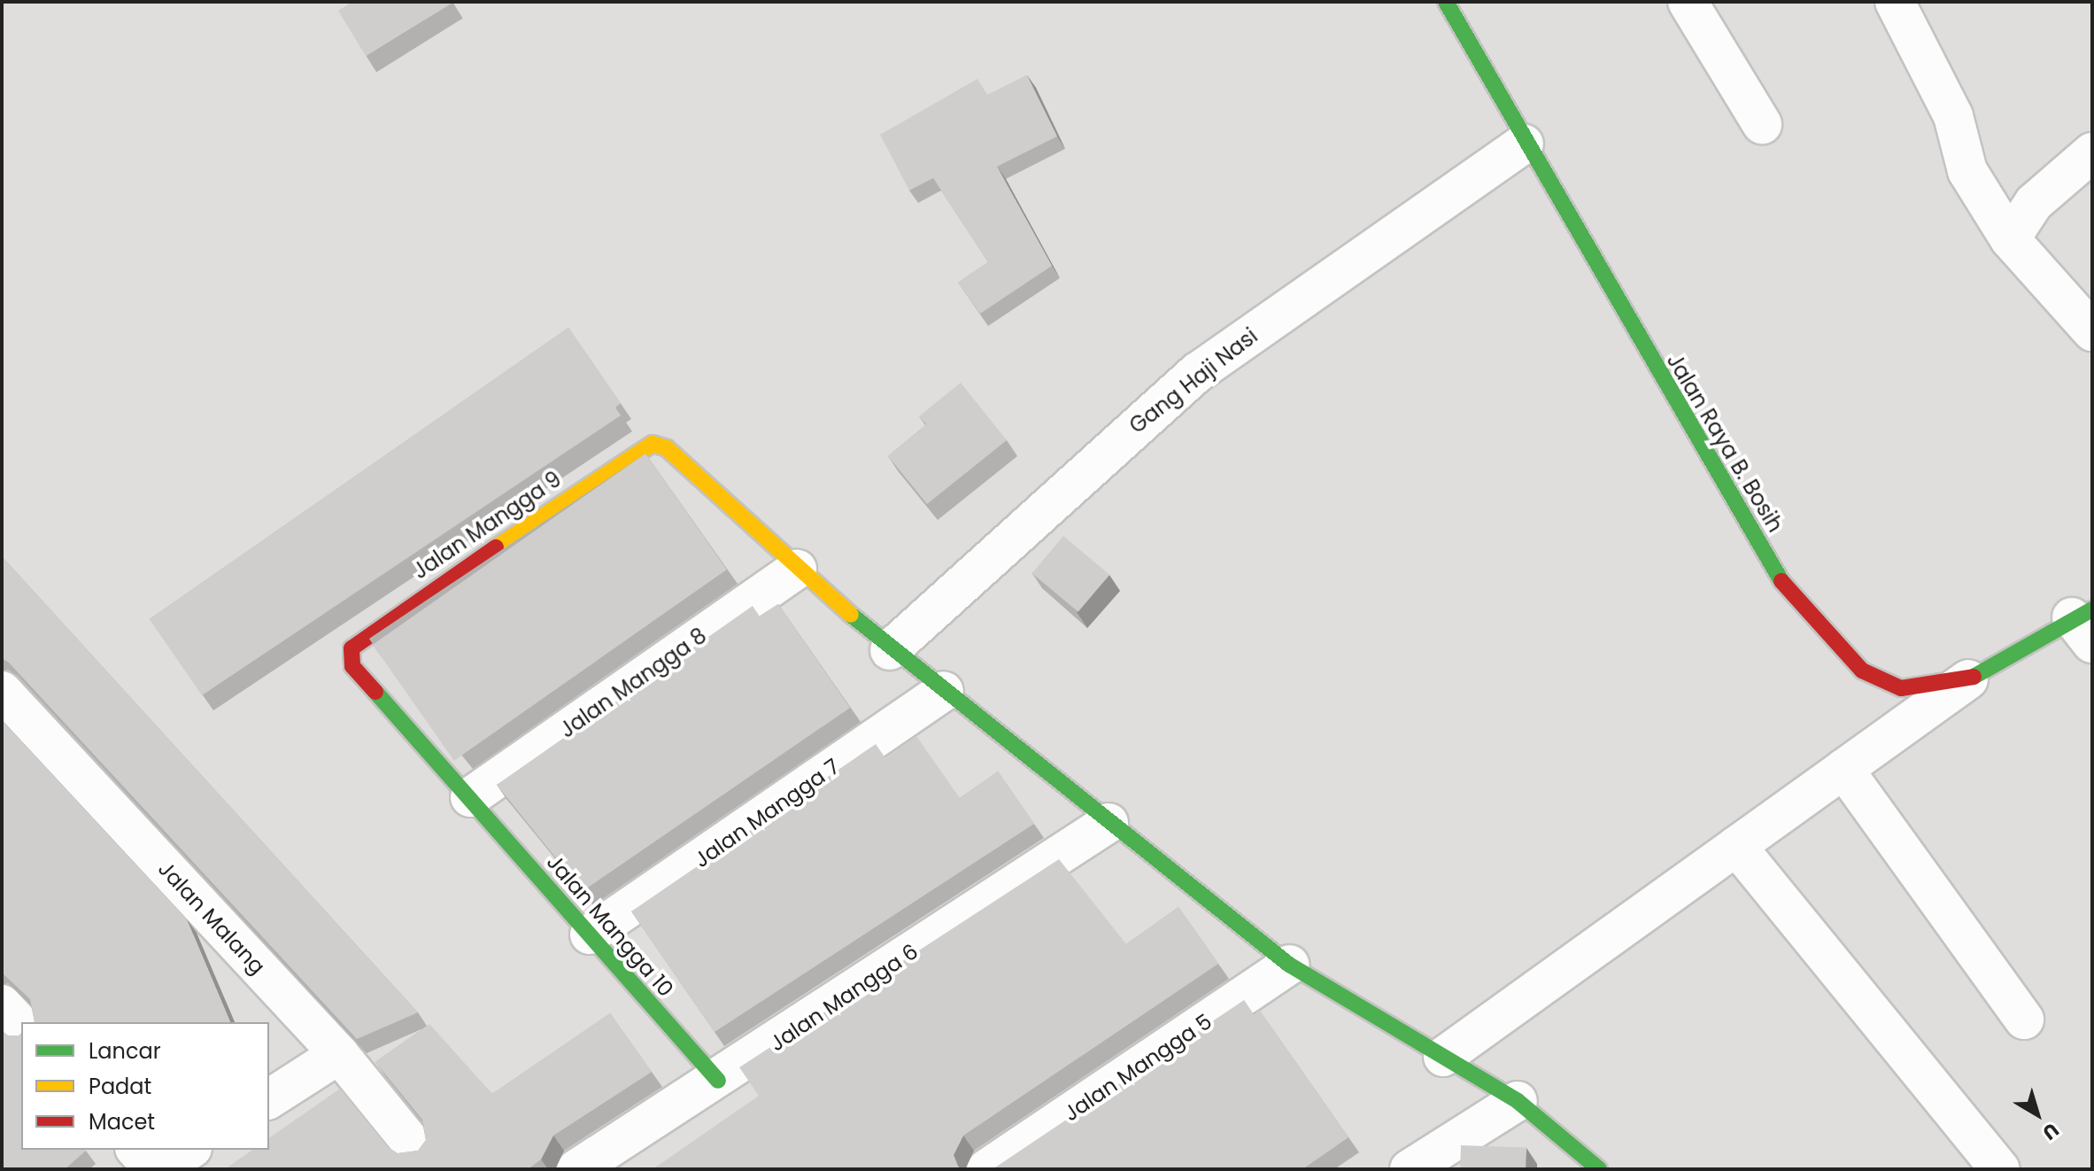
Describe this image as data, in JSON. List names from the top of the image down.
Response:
{
  "streets": {
    "street": [
      "Gang Haji Nasi",
      "Jalan Raya B. Bosih",
      "Jalan Mangga 9",
      "Jalan Mangga 8",
      "Jalan Mangga 7",
      "Jalan Malang",
      "Jalan Mangga 10",
      "Jalan Mangga 6",
      "Jalan Mangga 5"
    ]
  },
  "crossings": [
    ["Gang Haji Nasi", "Jalan Raya B. Bosih"],
    ["Jalan Mangga 9", "Jalan Mangga 8"],
    ["Jalan Mangga 9", "Jalan Mangga 10"],
    ["Jalan Mangga 8", "Jalan Mangga 10"],
    ["Jalan Mangga 7", "Jalan Mangga 10"],
    ["Jalan Mangga 10", "Jalan Mangga 6"]
  ],
  "legend": ["Lancar", "Padat", "Macet"],
  "north": "bottom right"
}
